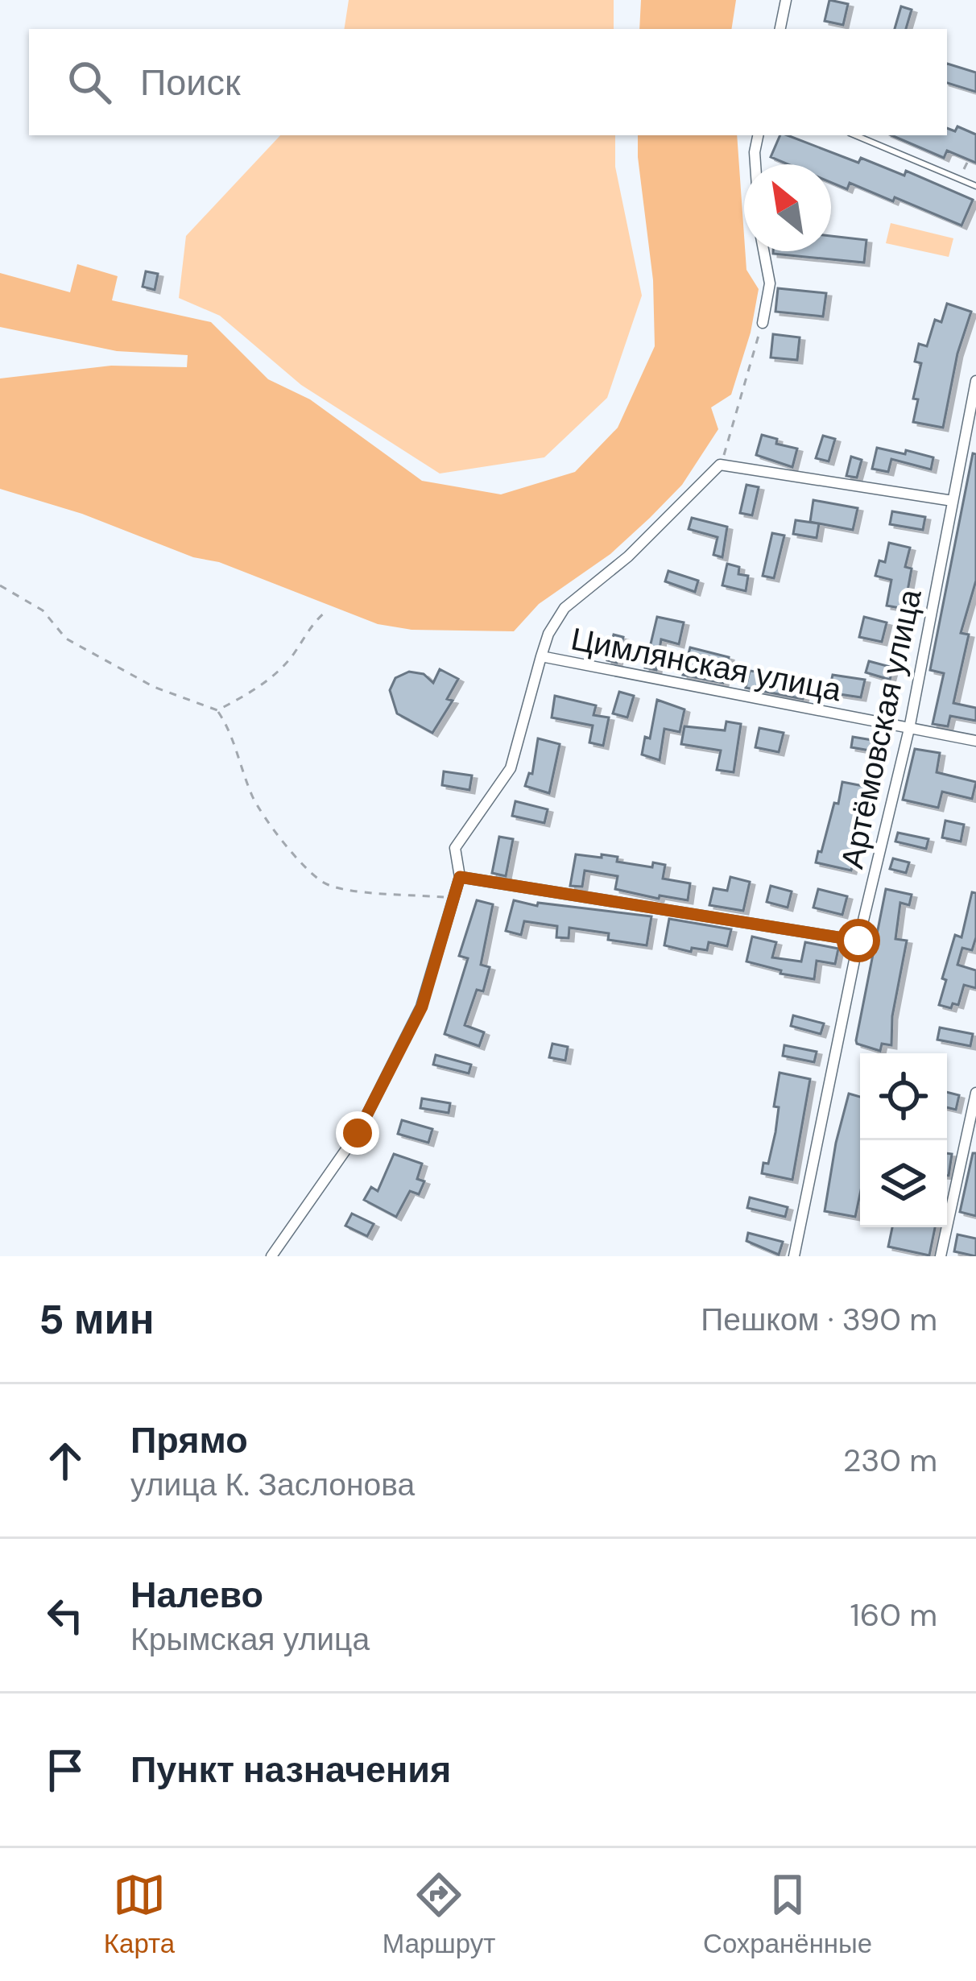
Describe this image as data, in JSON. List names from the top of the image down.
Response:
{
  "streets": {
    "street": ["Цимлянская улица", "Артёмовская улица"]
  },
  "crossings": [
    ["Цимлянская улица", "Артёмовская улица"]
  ],
  "north": "top left",
  "page": {
    "search": "Поиск",
    "heading": ["5 мин", "Пешком · 390 m"],
    "list": [
      ["Прямо", "улица К. Заслонова", "230 m"],
      ["Налево", "Крымская улица", "160 m"],
      "Пункт назначения"
    ],
    "nav": ["Карта", "Маршрут", "Сохранённые"]
  }
}
